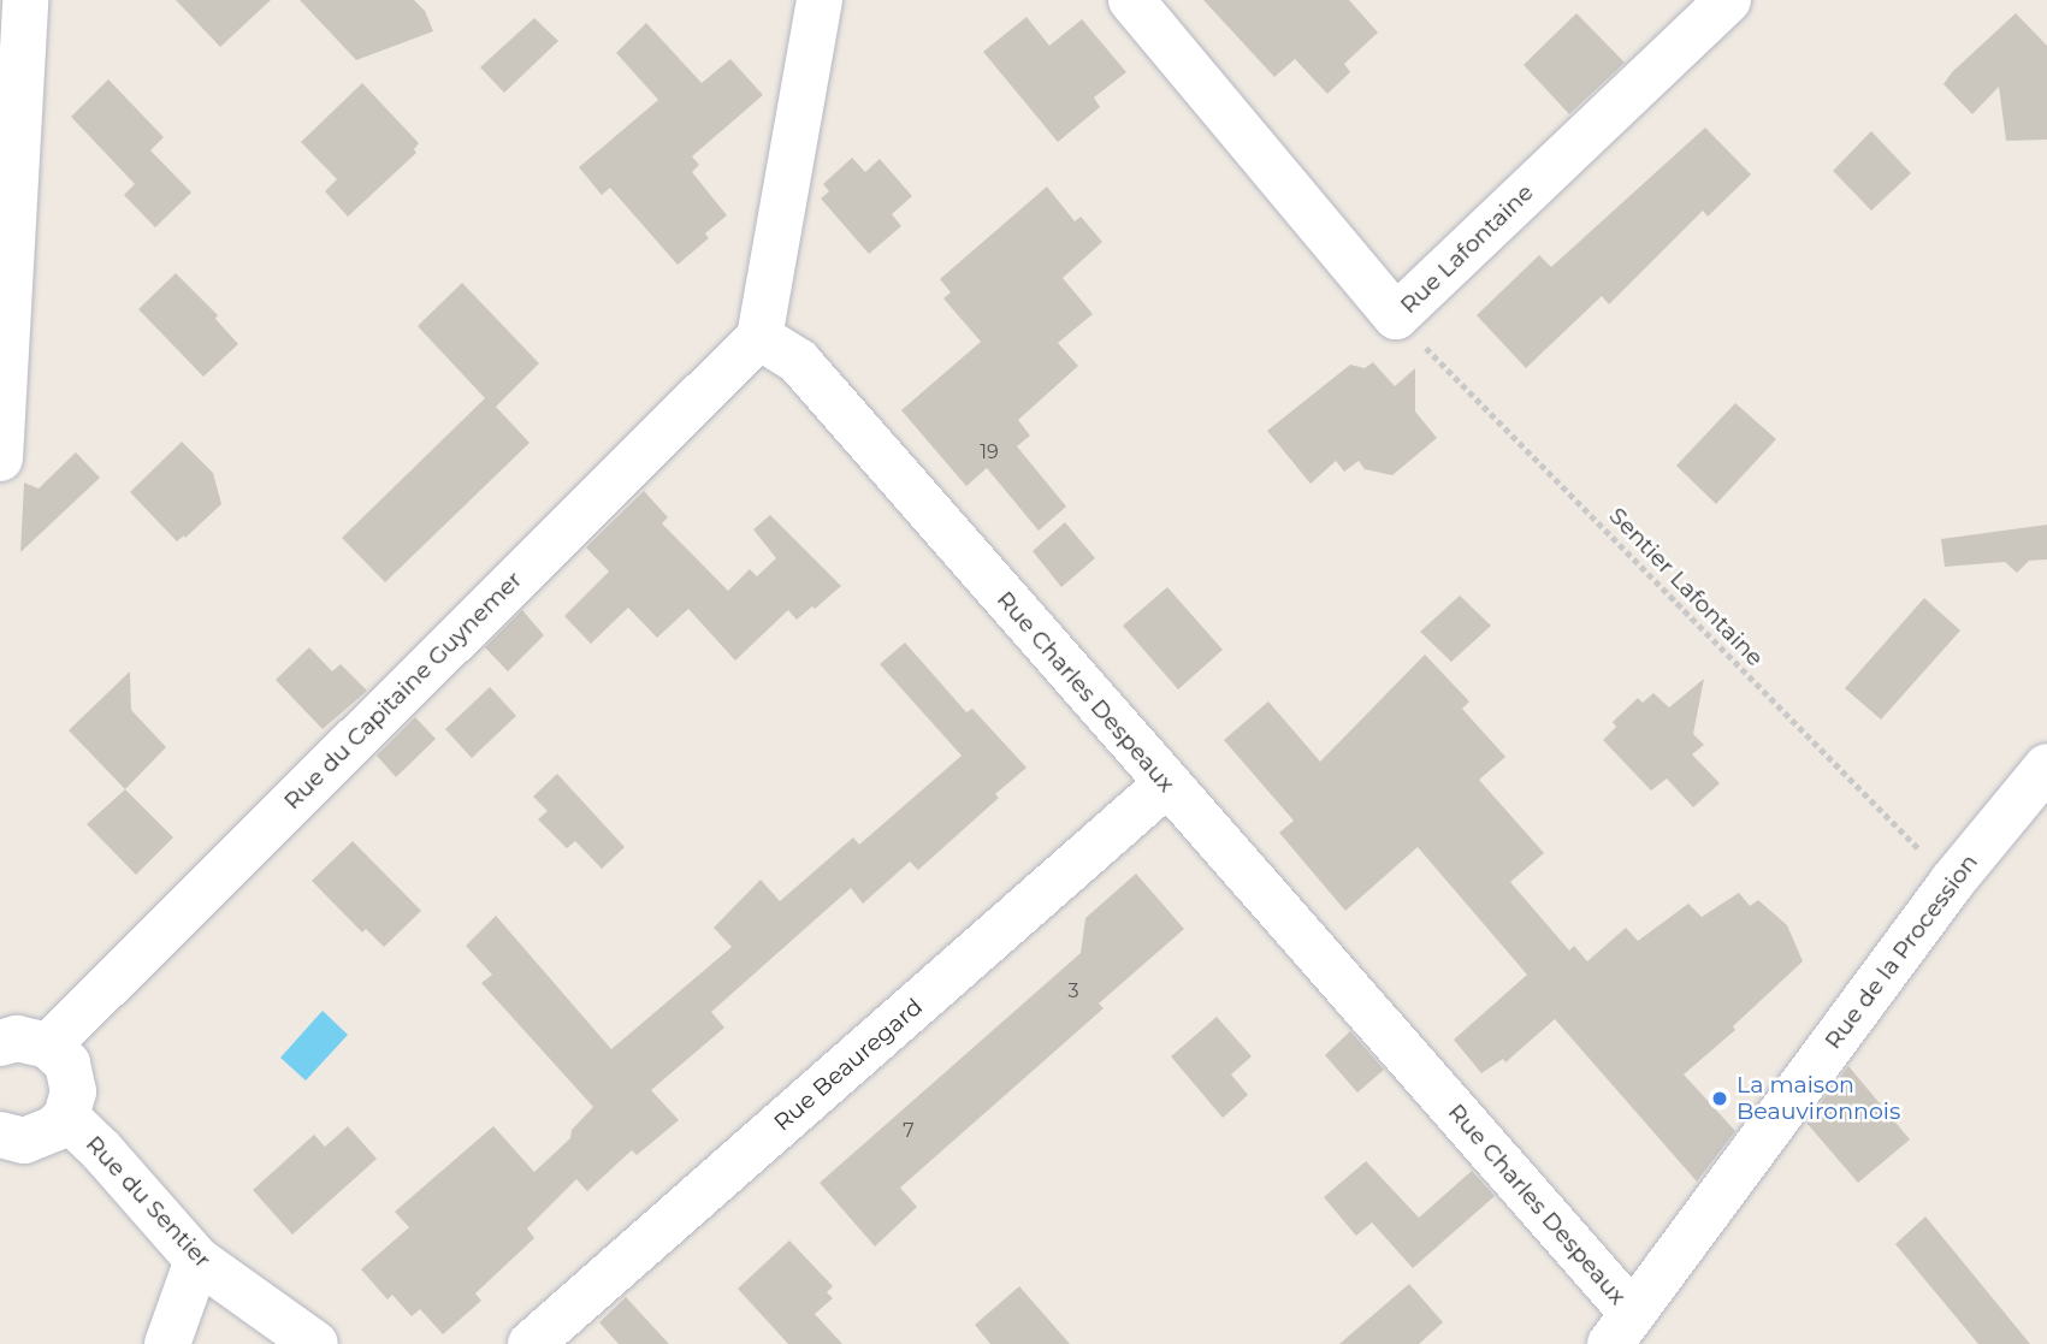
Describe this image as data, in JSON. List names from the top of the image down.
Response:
{
  "streets": {
    "street": [
      "Rue Lafontaine",
      "Rue du Capitaine Guynemer",
      "Rue Charles Despeaux",
      "Rue de la Procession",
      "Rue Beauregard",
      "Rue du Sentier"
    ],
    "path": ["Sentier Lafontaine"]
  },
  "crossings": [
    ["Rue Lafontaine", "Sentier Lafontaine"],
    ["Sentier Lafontaine", "Rue de la Procession"],
    ["Rue du Capitaine Guynemer", "Rue Charles Despeaux"],
    ["Rue Charles Despeaux", "Rue de la Procession"],
    ["Rue Charles Despeaux", "Rue Beauregard"]
  ],
  "places": ["La maison Beauvironnois"],
  "house_numbers": ["19", "3", "7"]
}
